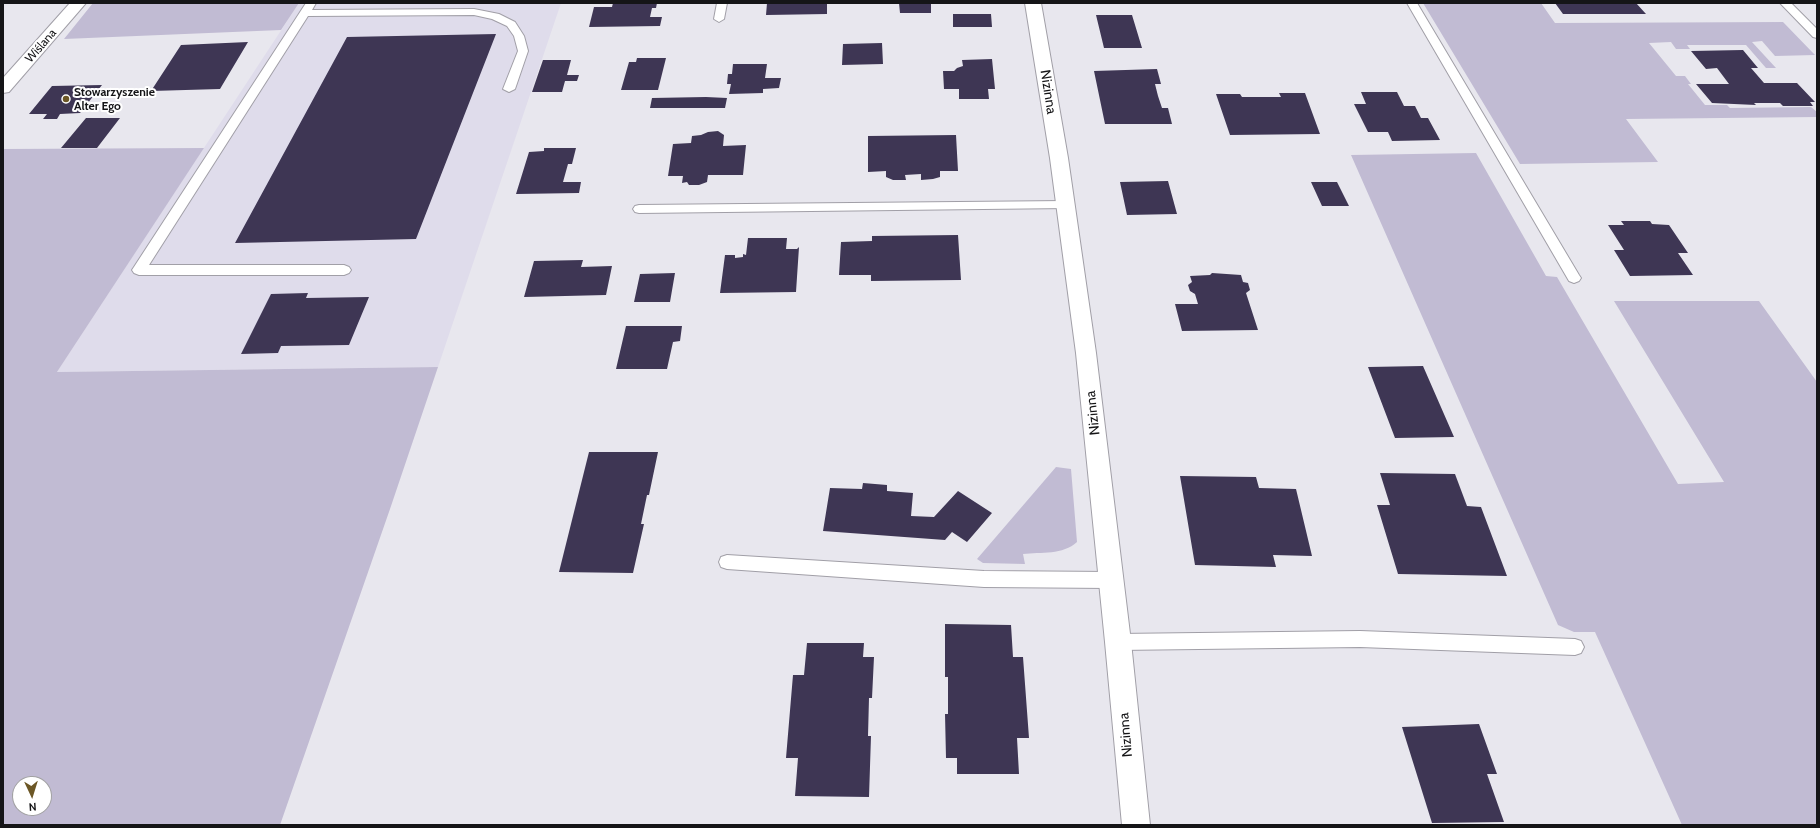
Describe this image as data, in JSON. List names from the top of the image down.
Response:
{
  "streets": {
    "street": ["Wiślana", "Nizinna"]
  },
  "places": ["Stowarzyszenie Alter Ego"],
  "north": "bottom"
}
